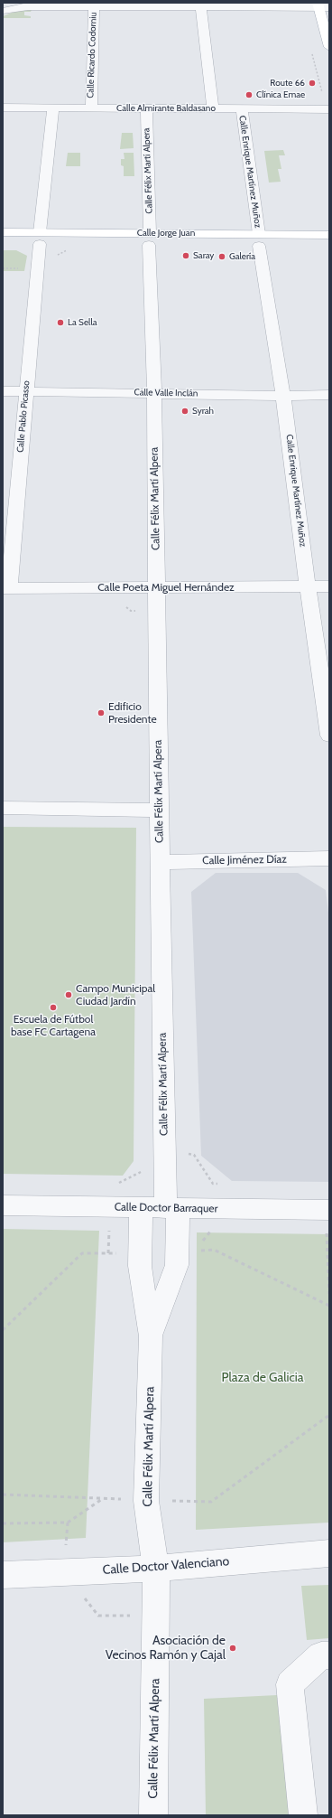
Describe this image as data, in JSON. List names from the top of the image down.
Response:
{
  "streets": {
    "main road": ["Calle Jorge Juan"],
    "street": [
      "Calle Ricardo Codorniu",
      "Calle Almirante Baldasano",
      "Calle Félix Martí Alpera",
      "Calle Enrique Martínez Muñoz",
      "Calle Valle Inclán",
      "Calle Pablo Picasso",
      "Calle Poeta Miguel Hernández",
      "Calle Jiménez Díaz",
      "Calle Doctor Barraquer",
      "Calle Doctor Valenciano"
    ]
  },
  "crossings": [
    ["Calle Ricardo Codorniu", "Calle Almirante Baldasano"],
    ["Calle Almirante Baldasano", "Calle Félix Martí Alpera"],
    ["Calle Almirante Baldasano", "Calle Enrique Martínez Muñoz"],
    ["Calle Almirante Baldasano", "Calle Pablo Picasso"],
    ["Calle Félix Martí Alpera", "Calle Jorge Juan"],
    ["Calle Félix Martí Alpera", "Calle Valle Inclán"],
    ["Calle Félix Martí Alpera", "Calle Poeta Miguel Hernández"],
    ["Calle Félix Martí Alpera", "Calle Jiménez Díaz"],
    ["Calle Félix Martí Alpera", "Calle Doctor Barraquer"],
    ["Calle Félix Martí Alpera", "Calle Doctor Valenciano"],
    ["Calle Enrique Martínez Muñoz", "Calle Jorge Juan"],
    ["Calle Enrique Martínez Muñoz", "Calle Valle Inclán"],
    ["Calle Enrique Martínez Muñoz", "Calle Poeta Miguel Hernández"],
    ["Calle Jorge Juan", "Calle Pablo Picasso"],
    ["Calle Valle Inclán", "Calle Pablo Picasso"],
    ["Calle Pablo Picasso", "Calle Poeta Miguel Hernández"]
  ],
  "parks": ["Plaza de Galicia"],
  "places": [
    "Route 66",
    "Clínica Emae",
    "Saray",
    "Galería",
    "La Sella",
    "Syrah",
    "Edificio Presidente",
    "Campo Municipal Ciudad Jardín",
    "Escuela de Fútbol base FC Cartagena",
    "Asociación de Vecinos Ramón y Cajal"
  ]
}
